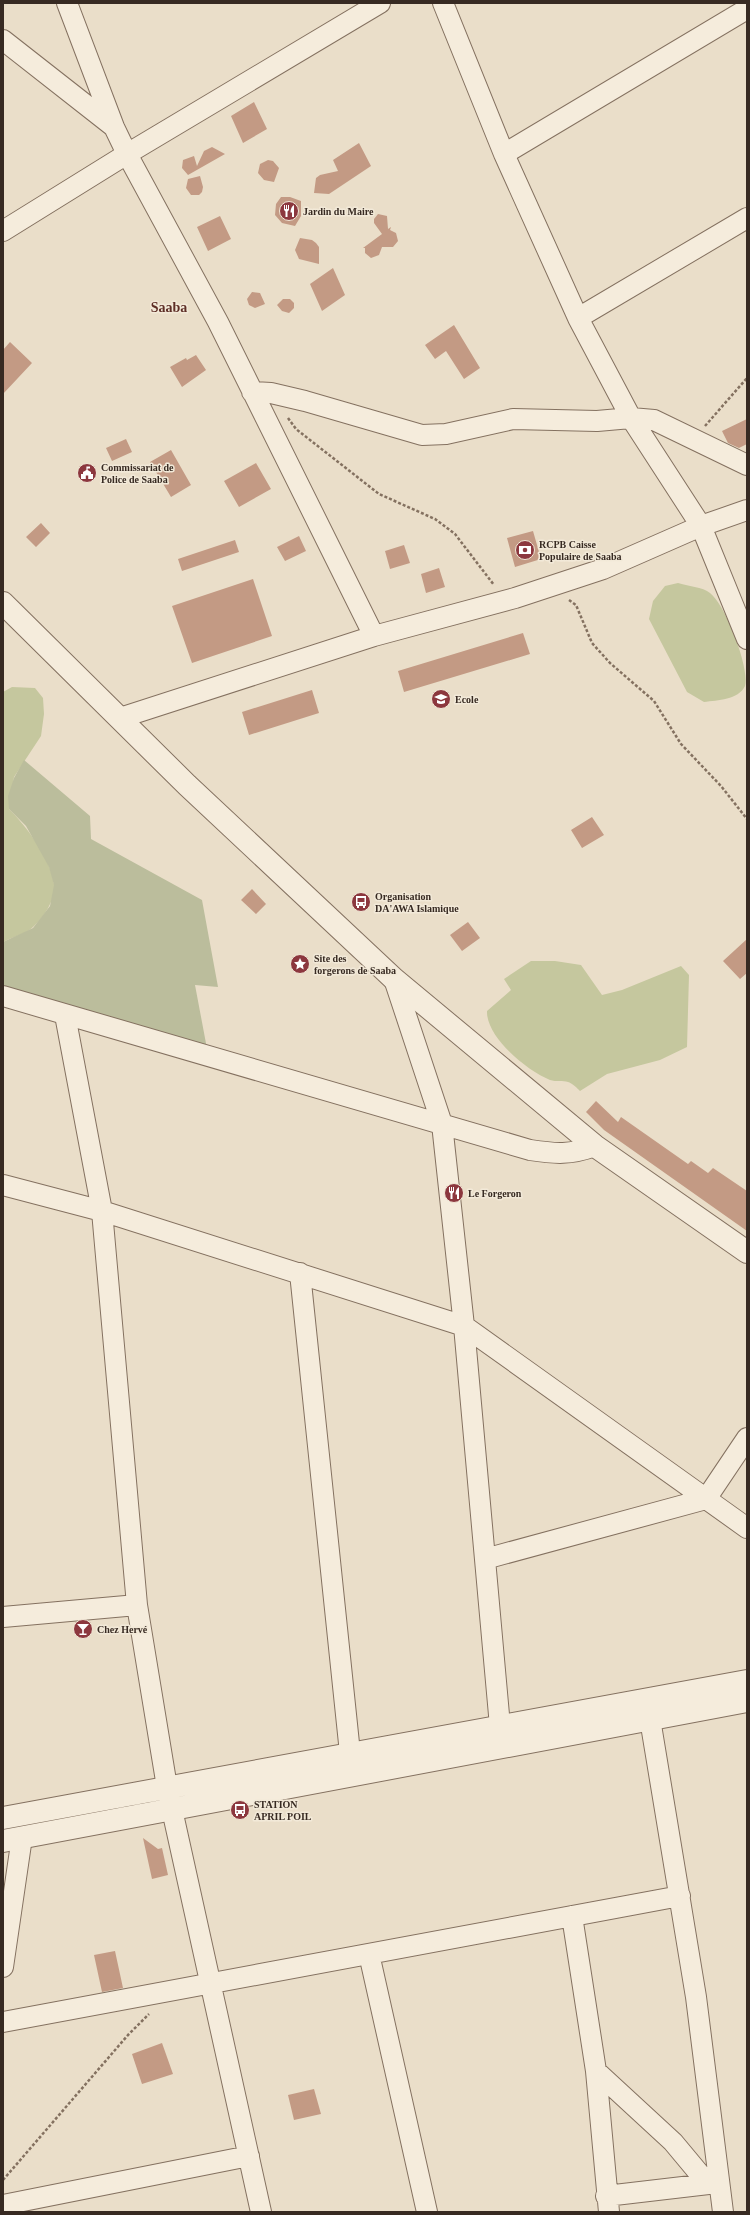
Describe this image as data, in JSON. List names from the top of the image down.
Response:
{
  "districts": ["Saaba"],
  "places": {
    "restaurant": ["Jardin du Maire", "Le Forgeron"],
    "public building": ["Commissariat de Police de Saaba"],
    "bank": ["RCPB Caisse Populaire de Saaba"],
    "school or university": ["Ecole"],
    "bus stop": ["Organisation DA'AWA Islamique", "STATION APRIL POIL"],
    "place": ["Site des forgerons de Saaba"],
    "bar": ["Chez Hervé"]
  }
}
